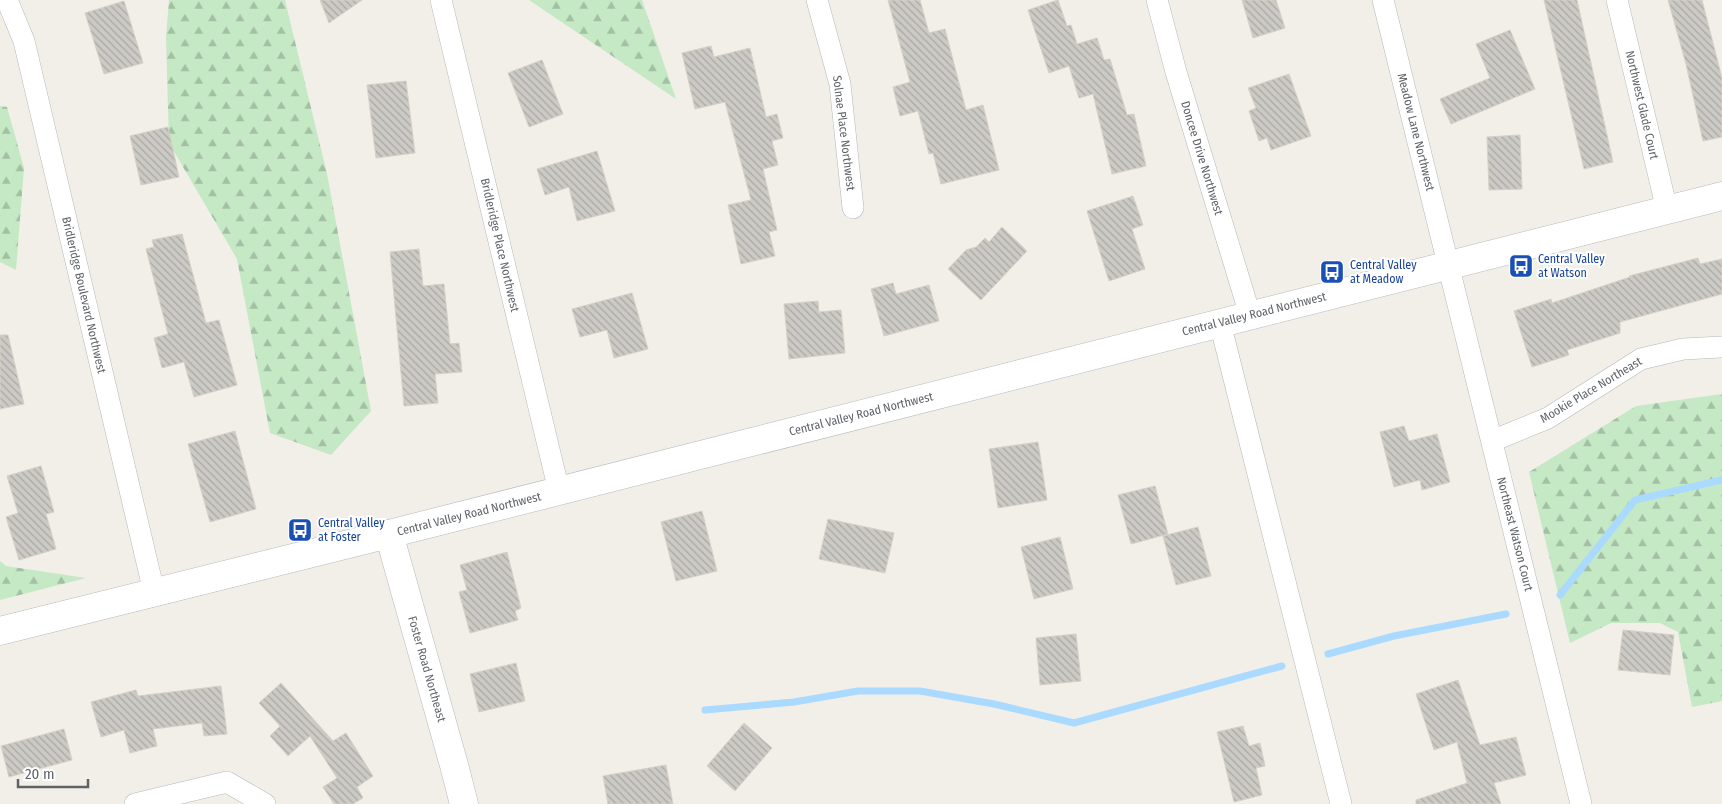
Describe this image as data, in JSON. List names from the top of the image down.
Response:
{
  "streets": {
    "main road": ["Central Valley Road Northwest", "Foster Road Northeast"],
    "street": [
      "Northwest Glade Court",
      "Meadow Lane Northwest",
      "Solnae Place Northwest",
      "Doncee Drive Northwest",
      "Bridleridge Place Northwest",
      "Bridleridge Boulevard Northwest",
      "Mookie Place Northeast",
      "Northeast Watson Court"
    ]
  },
  "crossings": [
    ["Northwest Glade Court", "Central Valley Road Northwest"],
    ["Meadow Lane Northwest", "Central Valley Road Northwest"],
    ["Meadow Lane Northwest", "Northeast Watson Court"],
    ["Doncee Drive Northwest", "Central Valley Road Northwest"],
    ["Bridleridge Place Northwest", "Central Valley Road Northwest"],
    ["Bridleridge Boulevard Northwest", "Central Valley Road Northwest"],
    ["Central Valley Road Northwest", "Northeast Watson Court"],
    ["Central Valley Road Northwest", "Foster Road Northeast"],
    ["Mookie Place Northeast", "Northeast Watson Court"]
  ],
  "places": {
    "bus stop": ["Central Valley at Watson", "Central Valley at Meadow", "Central Valley at Foster"]
  },
  "scale_bar": "20 m"
}
